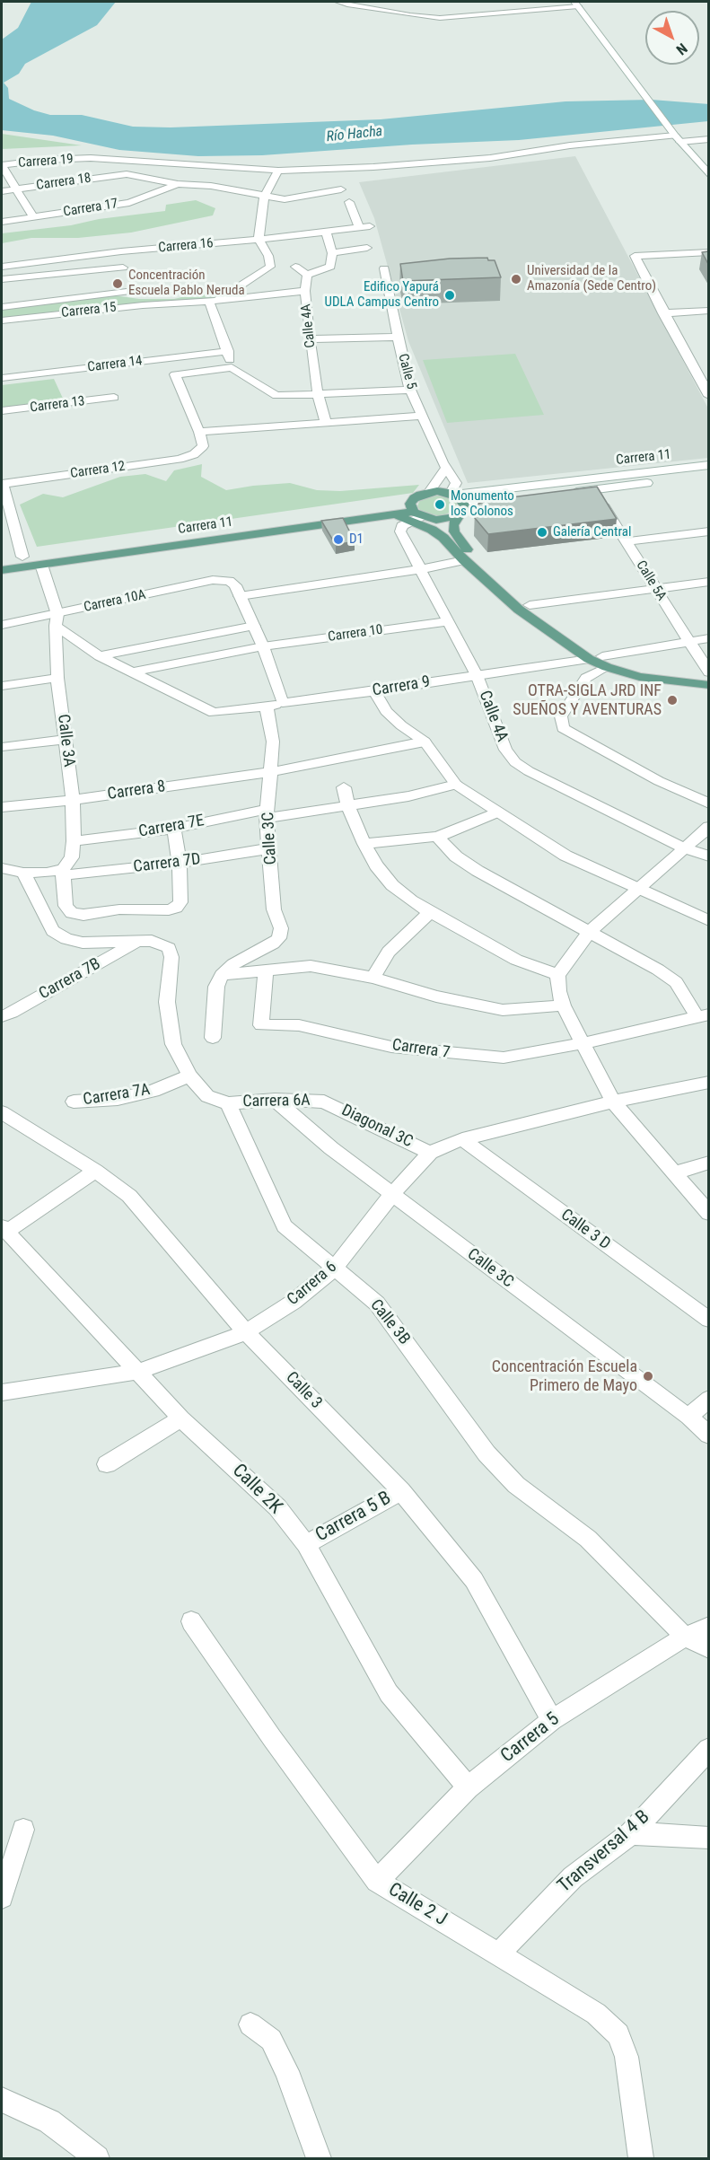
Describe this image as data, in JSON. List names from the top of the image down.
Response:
{
  "streets": {
    "main road": ["Carrera 11"],
    "street": [
      "Carrera 19",
      "Carrera 18",
      "Carrera 17",
      "Carrera 16",
      "Carrera 15",
      "Calle 4A",
      "Carrera 14",
      "Calle 5",
      "Carrera 13",
      "Carrera 12",
      "Calle 5A",
      "Carrera 10A",
      "Carrera 10",
      "Carrera 9",
      "Calle 3A",
      "Carrera 8",
      "Carrera 7E",
      "Calle 3C",
      "Carrera 7D",
      "Carrera 7B",
      "Carrera 7",
      "Carrera 7A",
      "Carrera 6A",
      "Diagonal 3C",
      "Calle 3 D",
      "Carrera 6",
      "Calle 3B",
      "Calle 3",
      "Calle 2K",
      "Carrera 5 B",
      "Carrera 5",
      "Transversal 4 B",
      "Calle 2 J"
    ]
  },
  "crossings": [
    ["Carrera 18", "Carrera 17"],
    ["Carrera 15", "Calle 4A"],
    ["Calle 4A", "Carrera 11"],
    ["Calle 4A", "Carrera 10"],
    ["Calle 4A", "Carrera 9"],
    ["Calle 5", "Carrera 11"],
    ["Carrera 11", "Calle 5A"],
    ["Carrera 11", "Calle 3A"],
    ["Calle 5A", "Carrera 9"],
    ["Carrera 10A", "Calle 3A"],
    ["Carrera 10", "Carrera 9"],
    ["Carrera 9", "Calle 3C"],
    ["Calle 3A", "Carrera 8"],
    ["Calle 3A", "Carrera 7E"],
    ["Calle 3A", "Carrera 7D"],
    ["Carrera 8", "Calle 3C"],
    ["Carrera 7E", "Calle 3C"],
    ["Calle 3C", "Carrera 7D"],
    ["Calle 3C", "Carrera 6A"],
    ["Calle 3C", "Carrera 6"],
    ["Carrera 6A", "Diagonal 3C"],
    ["Carrera 6A", "Calle 3B"],
    ["Diagonal 3C", "Carrera 6"],
    ["Calle 3 D", "Carrera 6"],
    ["Carrera 6", "Calle 3B"],
    ["Carrera 6", "Calle 3"],
    ["Carrera 6", "Calle 2K"],
    ["Calle 3B", "Carrera 5"],
    ["Calle 3", "Carrera 5 B"],
    ["Calle 3", "Carrera 5"],
    ["Calle 2K", "Carrera 5 B"],
    ["Calle 2K", "Carrera 5"],
    ["Carrera 5", "Calle 2 J"],
    ["Transversal 4 B", "Calle 2 J"]
  ],
  "water": ["Río Hacha"],
  "places": [
    "Universidad de la Amazonía (Sede Centro)",
    "Concentración Escuela Pablo Neruda",
    "Edifico Yapurá UDLA Campus Centro",
    "Monumento los Colonos",
    "Galería Central",
    "D1",
    "OTRA-SIGLA JRD INF SUEÑOS Y AVENTURAS",
    "Concentración Escuela Primero de Mayo"
  ],
  "north": "bottom right"
}
